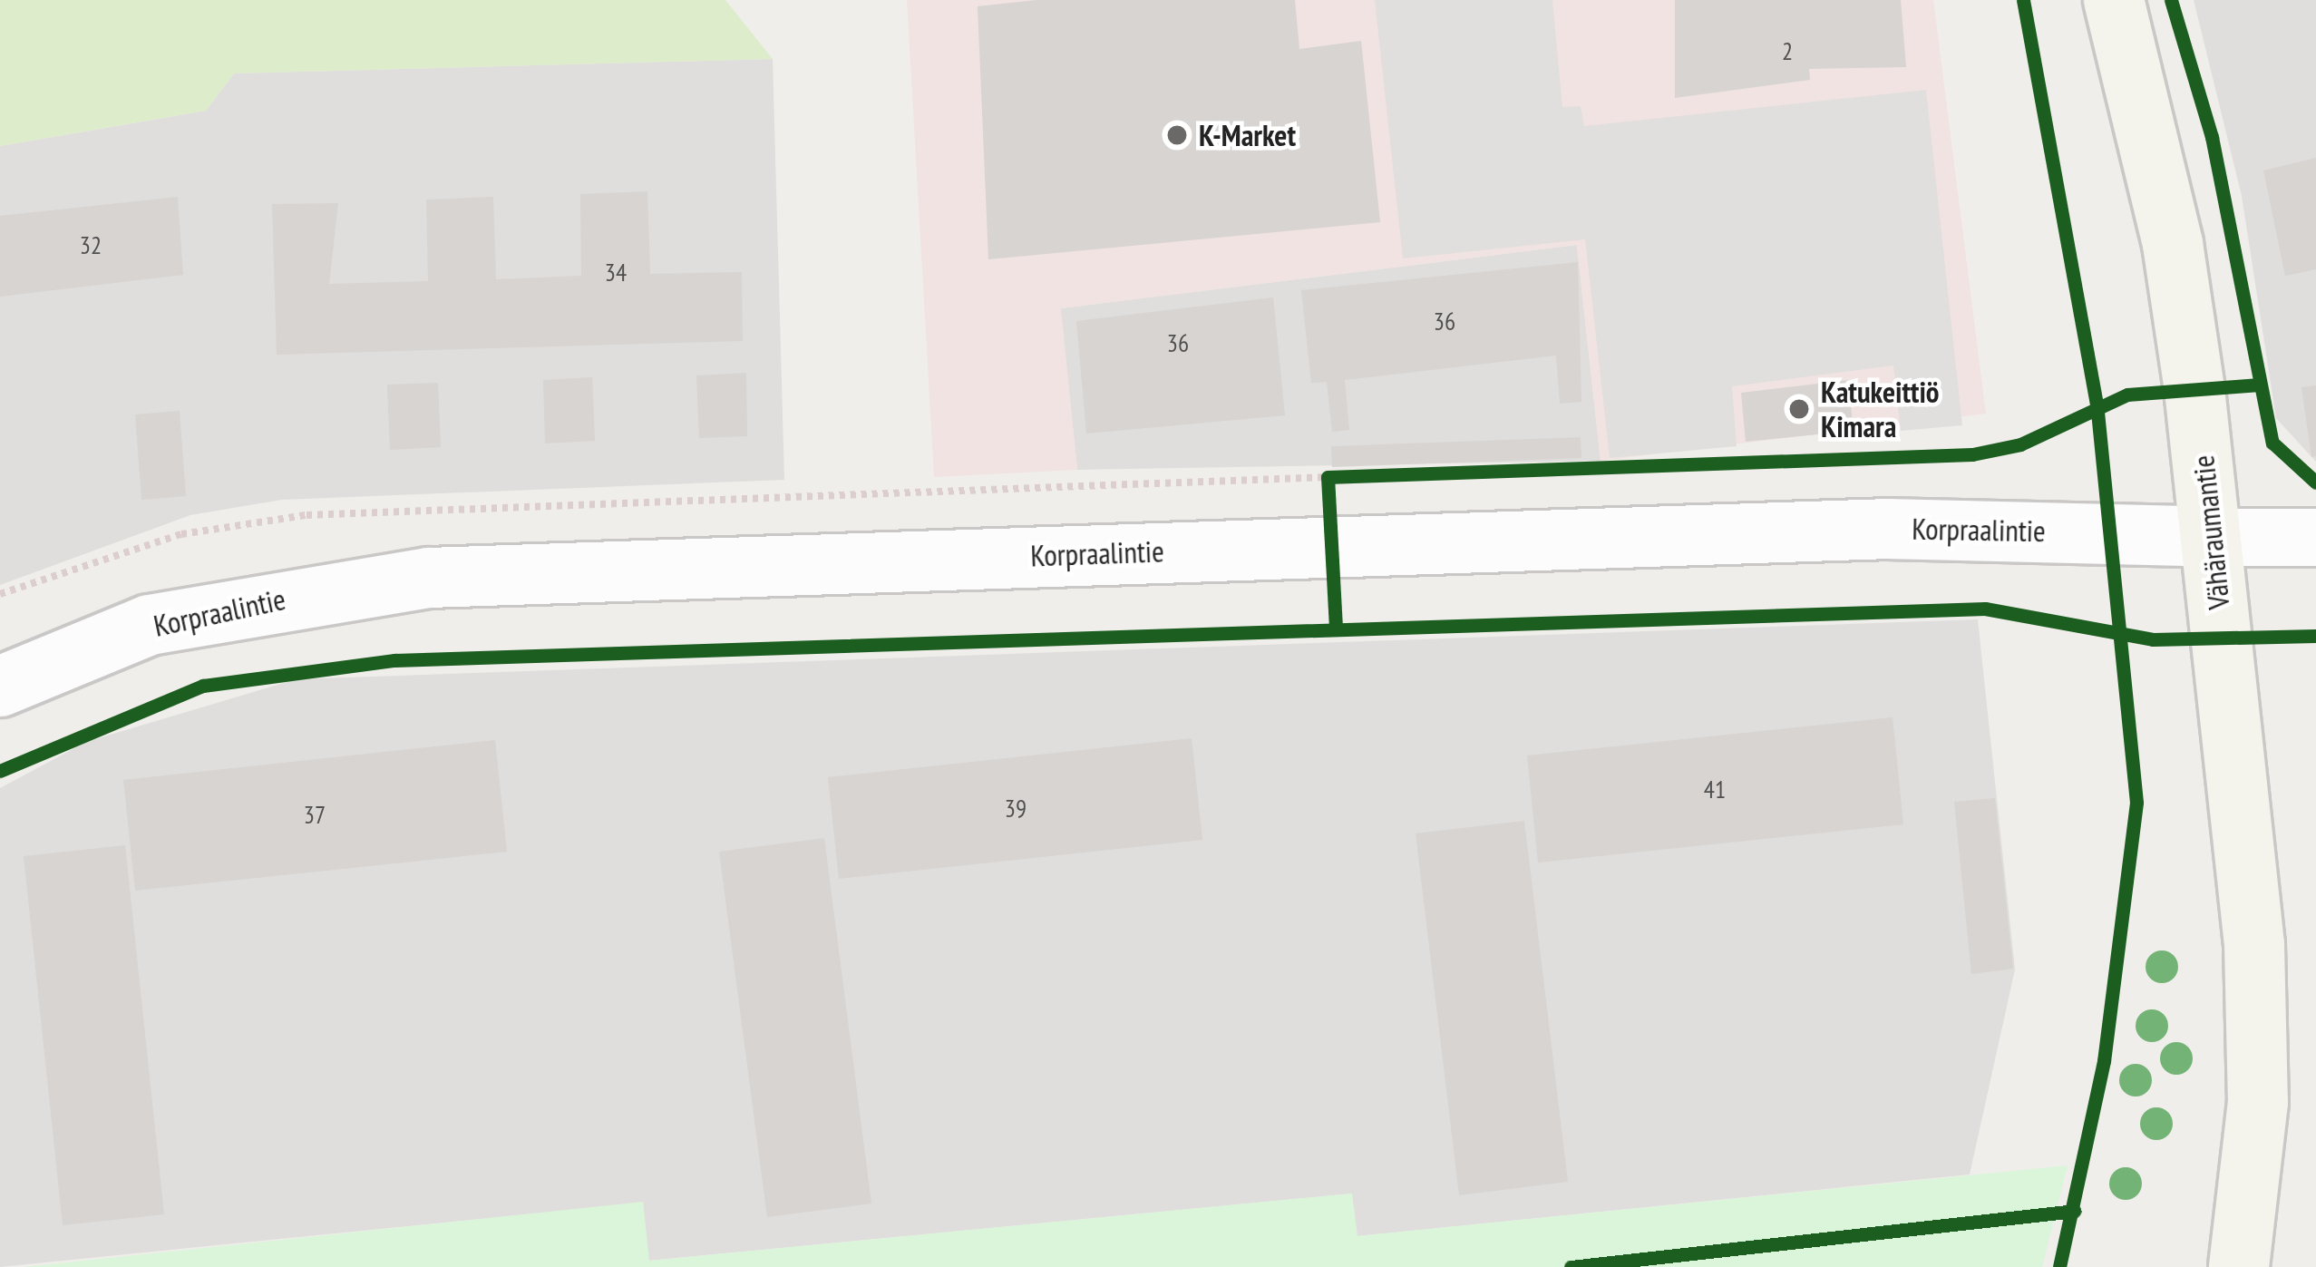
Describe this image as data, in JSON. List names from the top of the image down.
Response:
{
  "streets": {
    "main road": ["Vähäraumantie"],
    "street": ["Korpraalintie"]
  },
  "crossings": [
    ["Korpraalintie", "Vähäraumantie"]
  ],
  "places": ["K-Market", "Katukeittiö Kimara"],
  "house_numbers": [
    "2",
    "32",
    "34",
    "36",
    "36",
    "41",
    "39",
    "37"
  ]
}
